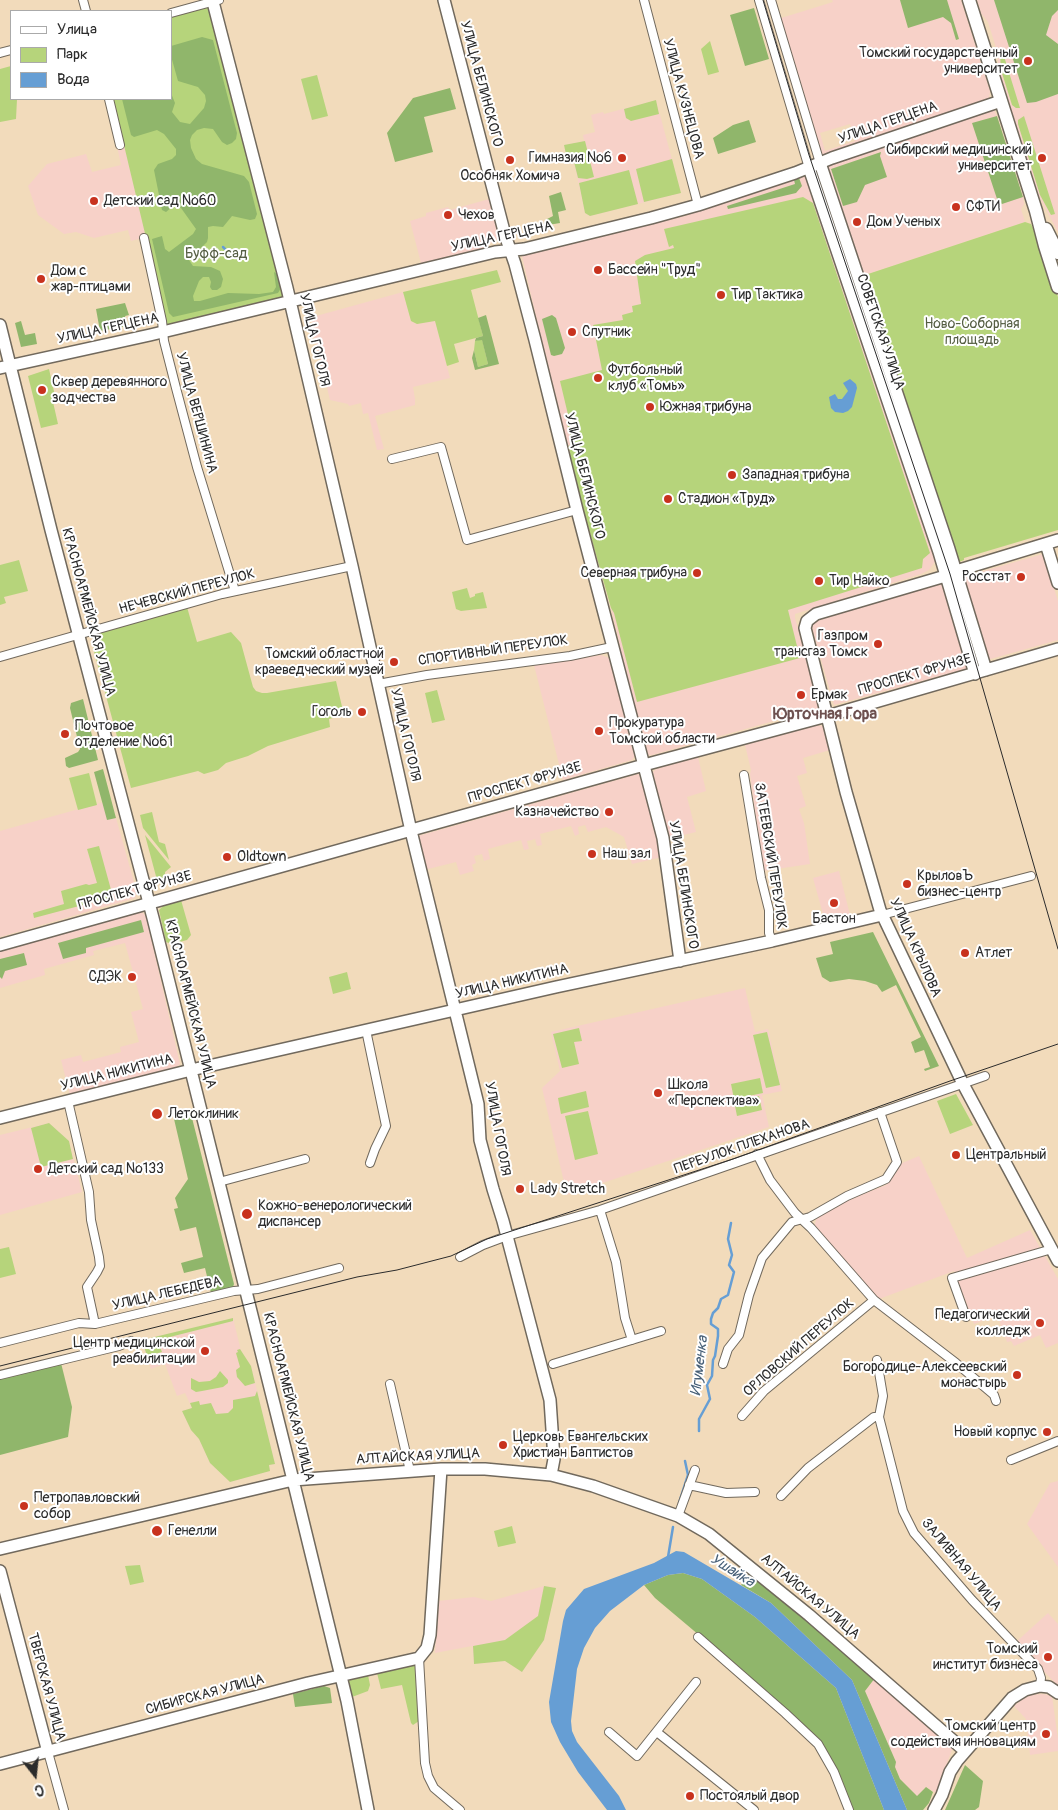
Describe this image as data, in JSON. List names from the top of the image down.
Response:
{
  "streets": {
    "street": [
      "УЛИЦА БЕЛИНСКОГО",
      "УЛИЦА КУЗНЕЦОВА",
      "УЛИЦА ГЕРЦЕНА",
      "СОВЕТСКАЯ УЛИЦА",
      "УЛИЦА ГОГОЛЯ",
      "УЛИЦА ВЕРШИНИНА",
      "НЕЧЕВСКИЙ ПЕРЕУЛОК",
      "КРАСНОАРМЕЙСКАЯ УЛИЦА",
      "СПОРТИВНЫЙ ПЕРЕУЛОК",
      "ПРОСПЕКТ ФРУНЗЕ",
      "ЗАТЕЕВСКИЙ ПЕРЕУЛОК",
      "УЛИЦА КРЫЛОВА",
      "УЛИЦА НИКИТИНА",
      "ПЕРЕУЛОК ПЛЕХАНОВА",
      "УЛИЦА ЛЕБЕДЕВА",
      "ОРЛОВСКИЙ ПЕРЕУЛОК",
      "АЛТАЙСКАЯ УЛИЦА",
      "ЗАЛИВНАЯ УЛИЦА",
      "ТВЕРСКАЯ УЛИЦА",
      "СИБИРСКАЯ УЛИЦА"
    ]
  },
  "crossings": [
    ["УЛИЦА БЕЛИНСКОГО", "УЛИЦА ГЕРЦЕНА"],
    ["УЛИЦА БЕЛИНСКОГО", "СПОРТИВНЫЙ ПЕРЕУЛОК"],
    ["УЛИЦА БЕЛИНСКОГО", "ПРОСПЕКТ ФРУНЗЕ"],
    ["УЛИЦА БЕЛИНСКОГО", "УЛИЦА НИКИТИНА"],
    ["УЛИЦА КУЗНЕЦОВА", "УЛИЦА ГЕРЦЕНА"],
    ["УЛИЦА ГЕРЦЕНА", "СОВЕТСКАЯ УЛИЦА"],
    ["УЛИЦА ГЕРЦЕНА", "УЛИЦА ГОГОЛЯ"],
    ["УЛИЦА ГЕРЦЕНА", "УЛИЦА ВЕРШИНИНА"],
    ["УЛИЦА ГЕРЦЕНА", "КРАСНОАРМЕЙСКАЯ УЛИЦА"],
    ["СОВЕТСКАЯ УЛИЦА", "ПРОСПЕКТ ФРУНЗЕ"],
    ["СОВЕТСКАЯ УЛИЦА", "УЛИЦА КРЫЛОВА"],
    ["УЛИЦА ГОГОЛЯ", "НЕЧЕВСКИЙ ПЕРЕУЛОК"],
    ["УЛИЦА ГОГОЛЯ", "СПОРТИВНЫЙ ПЕРЕУЛОК"],
    ["УЛИЦА ГОГОЛЯ", "ПРОСПЕКТ ФРУНЗЕ"],
    ["УЛИЦА ГОГОЛЯ", "УЛИЦА НИКИТИНА"],
    ["УЛИЦА ГОГОЛЯ", "ПЕРЕУЛОК ПЛЕХАНОВА"],
    ["УЛИЦА ГОГОЛЯ", "АЛТАЙСКАЯ УЛИЦА"],
    ["УЛИЦА ВЕРШИНИНА", "НЕЧЕВСКИЙ ПЕРЕУЛОК"],
    ["НЕЧЕВСКИЙ ПЕРЕУЛОК", "КРАСНОАРМЕЙСКАЯ УЛИЦА"],
    ["КРАСНОАРМЕЙСКАЯ УЛИЦА", "ПРОСПЕКТ ФРУНЗЕ"],
    ["КРАСНОАРМЕЙСКАЯ УЛИЦА", "УЛИЦА НИКИТИНА"],
    ["КРАСНОАРМЕЙСКАЯ УЛИЦА", "УЛИЦА ЛЕБЕДЕВА"],
    ["КРАСНОАРМЕЙСКАЯ УЛИЦА", "АЛТАЙСКАЯ УЛИЦА"],
    ["КРАСНОАРМЕЙСКАЯ УЛИЦА", "СИБИРСКАЯ УЛИЦА"],
    ["ПРОСПЕКТ ФРУНЗЕ", "УЛИЦА КРЫЛОВА"],
    ["ЗАТЕЕВСКИЙ ПЕРЕУЛОК", "УЛИЦА НИКИТИНА"],
    ["УЛИЦА КРЫЛОВА", "УЛИЦА НИКИТИНА"],
    ["УЛИЦА КРЫЛОВА", "ПЕРЕУЛОК ПЛЕХАНОВА"],
    ["ТВЕРСКАЯ УЛИЦА", "СИБИРСКАЯ УЛИЦА"]
  ],
  "districts": ["Юрточная Гора"],
  "water": ["Игуменка", "Ушайка"],
  "parks": ["Буфф-сад", "Ново-Соборная площадь"],
  "places": [
    "Томский государственный университет",
    "Гимназия №6",
    "Сибирский медицинский университет",
    "Особняк Хомича",
    "Детский сад №60",
    "СФТИ",
    "Чехов",
    "Дом Ученых",
    "Бассейн \"Труд\"",
    "Дом с жар-птицами",
    "Тир Тактика",
    "Спутник",
    "Футбольный клуб «Томь»",
    "Сквер деревянного зодчества",
    "Южная трибуна",
    "Западная трибуна",
    "Стадион «Труд»",
    "Северная трибуна",
    "Росстат",
    "Тир Найко",
    "Газпром трансгаз Томск",
    "Томский областной краеведческий музей",
    "Ермак",
    "Гоголь",
    "Прокуратура Томской области",
    "Почтовое отделение №61",
    "Казначейство",
    "Наш зал",
    "Oldtown",
    "КрыловЪ бизнес-центр",
    "Бастон",
    "Атлет",
    "СДЭК",
    "Школа «Перспектива»",
    "Летоклиник",
    "Центральный",
    "Детский сад №133",
    "Lady Stretch",
    "Кожно-венерологический диспансер",
    "Педагогический колледж",
    "Центр медицинской реабилитации",
    "Богородице-Алексеевский монастырь",
    "Новый корпус",
    "Церковь Евангельских Христиан Баптистов",
    "Петропавловский собор",
    "Генелли",
    "Томский институт бизнеса",
    "Томский центр содействия инновациям",
    "Постоялый двор"
  ],
  "legend": ["Улица", "Парк", "Вода"],
  "north": "bottom"
}
